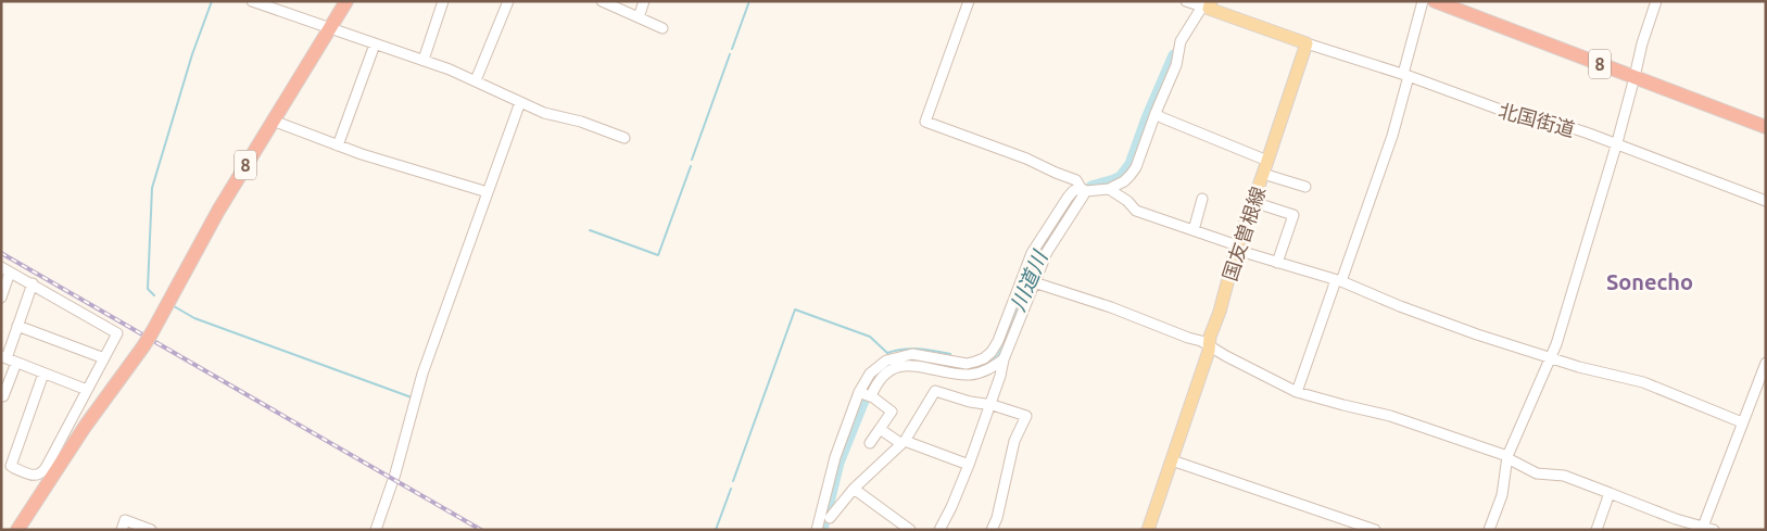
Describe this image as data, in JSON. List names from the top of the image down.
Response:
{
  "streets": {
    "highway": ["8"],
    "main road": ["国友曽根線"],
    "street": ["北国街道"]
  },
  "crossings": [
    ["北国街道", "国友曽根線"]
  ],
  "districts": ["Sonecho"],
  "water": ["川道川"]
}
